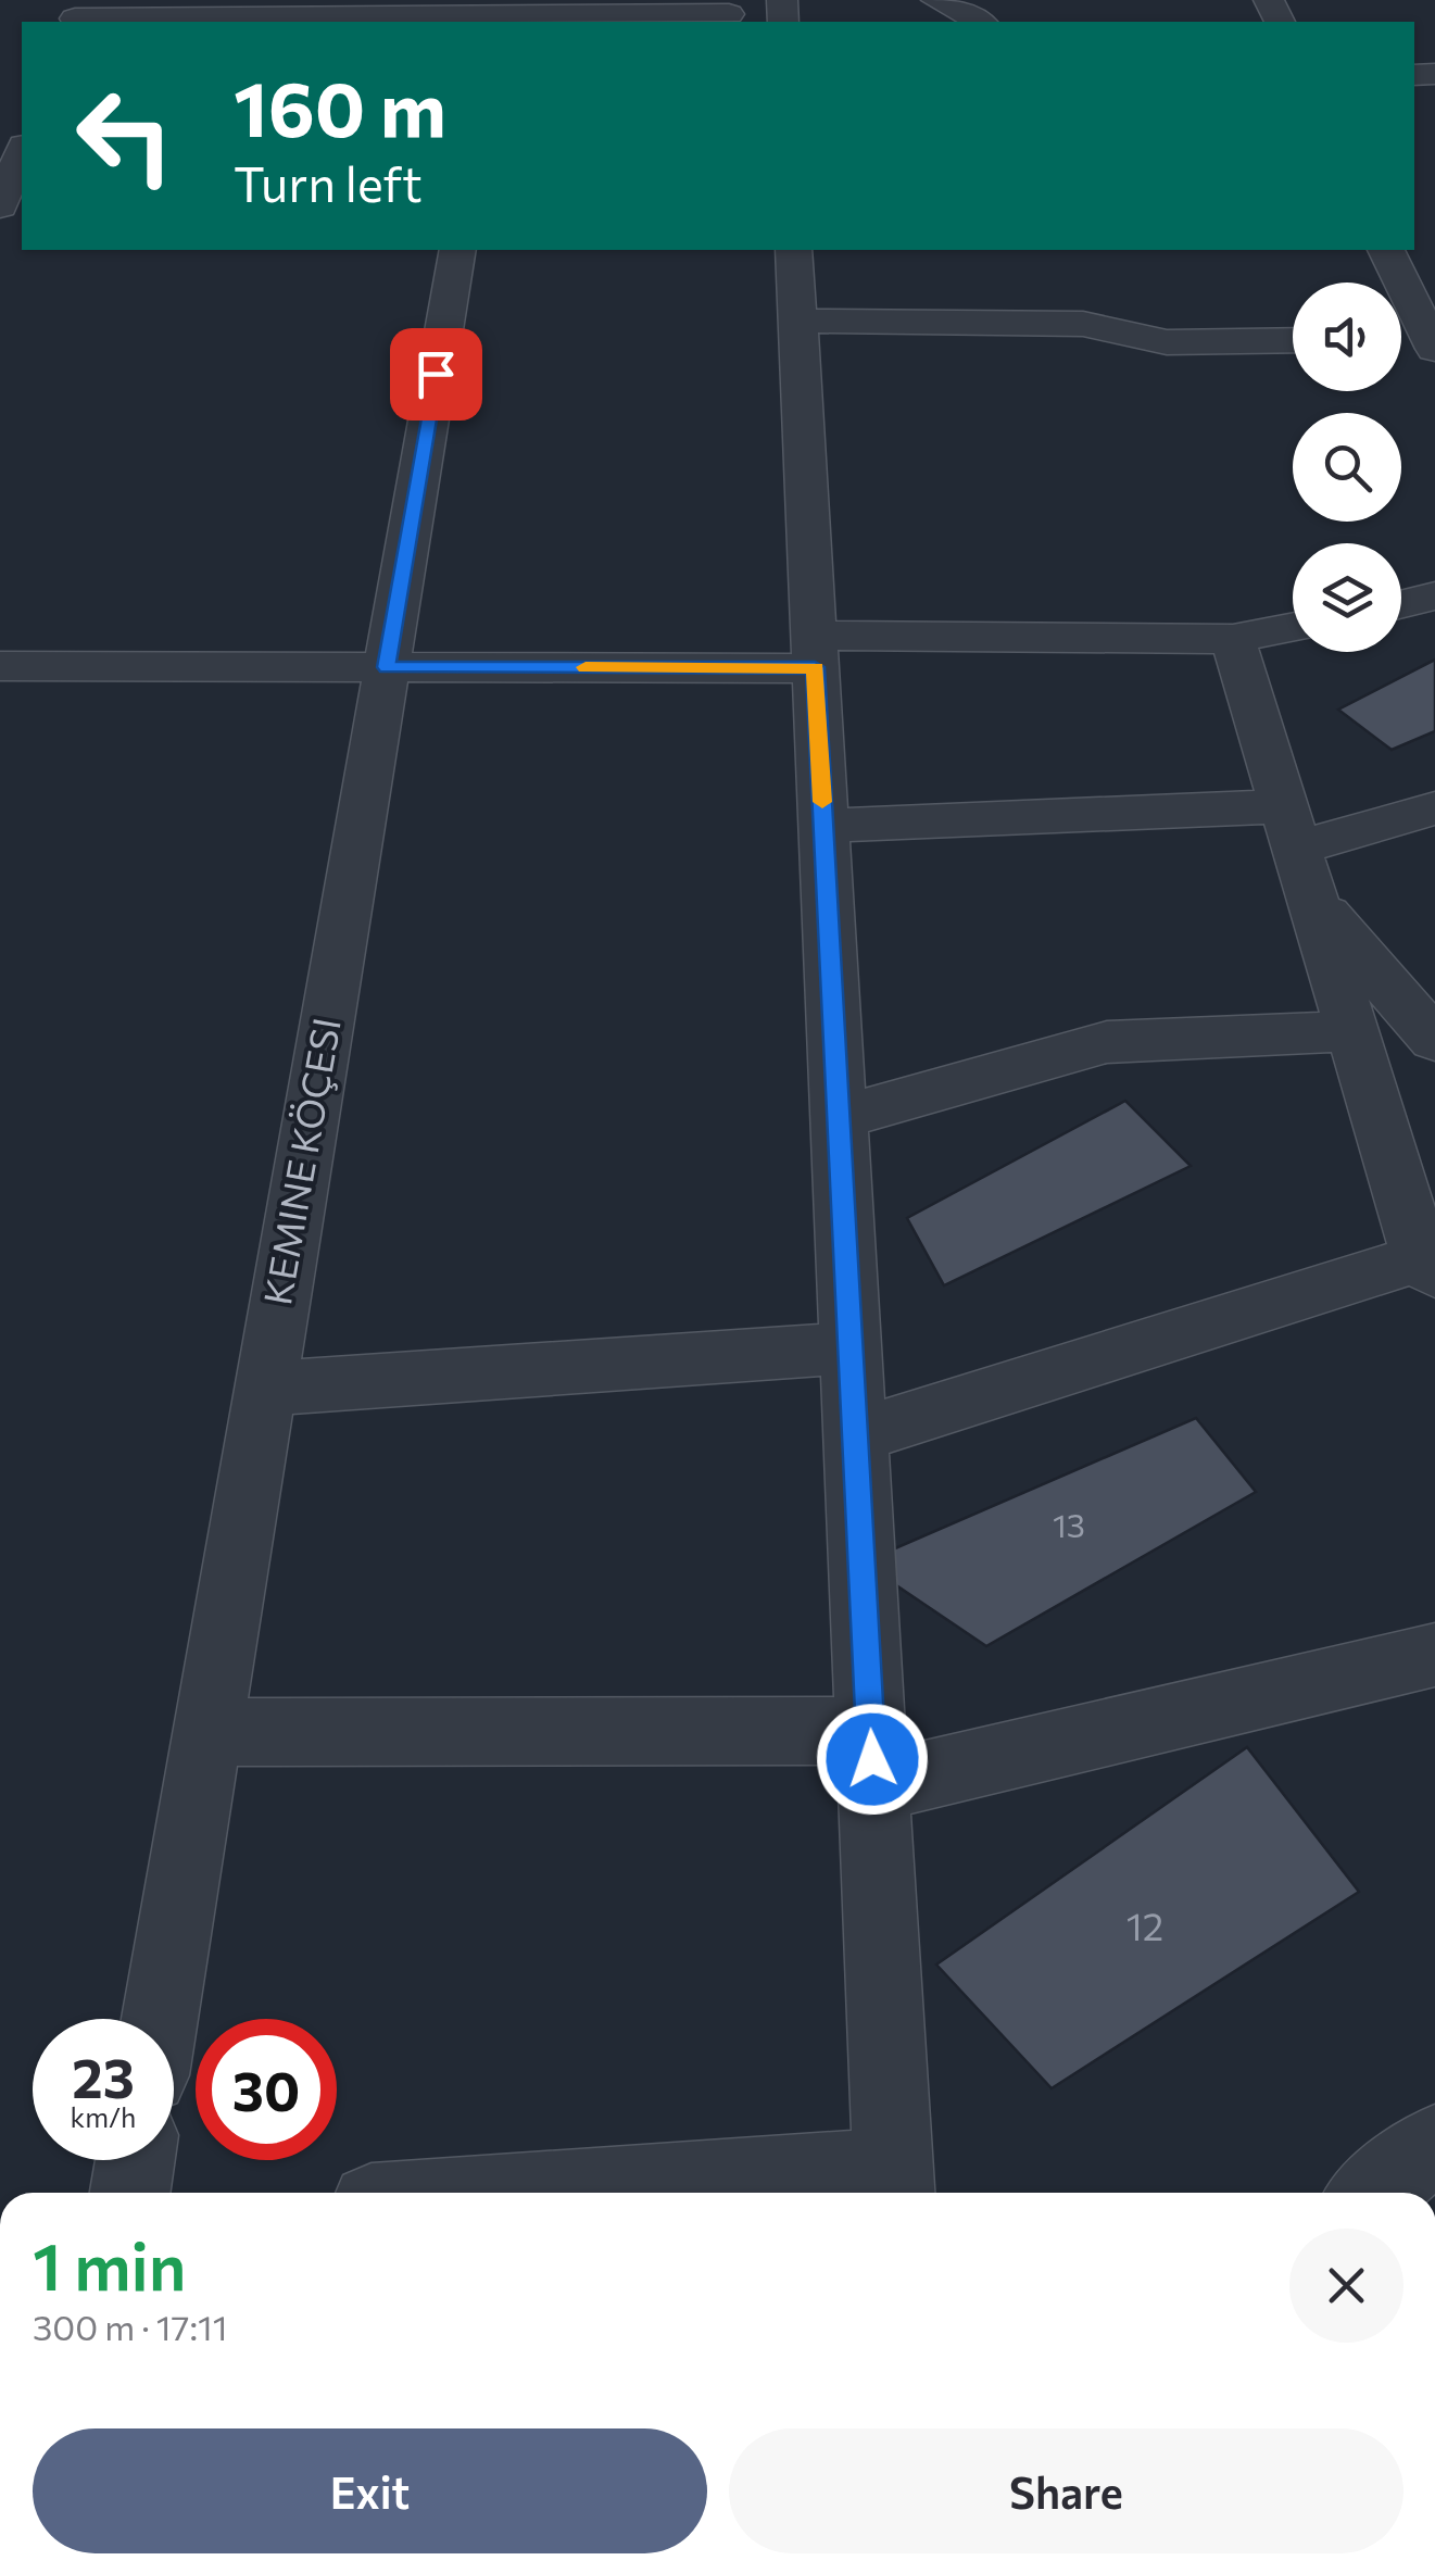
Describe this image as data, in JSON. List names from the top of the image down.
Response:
{
  "streets": {
    "street": ["KEMINE KÖÇESI"]
  },
  "house_numbers": ["13", "12"],
  "page": {
    "turn": ["160 m", "Turn left"],
    "speed": "23 km/h",
    "limit": "30",
    "heading": ["1 min", "300 m · 17:11"],
    "buttons": ["Exit", "Share"]
  }
}
